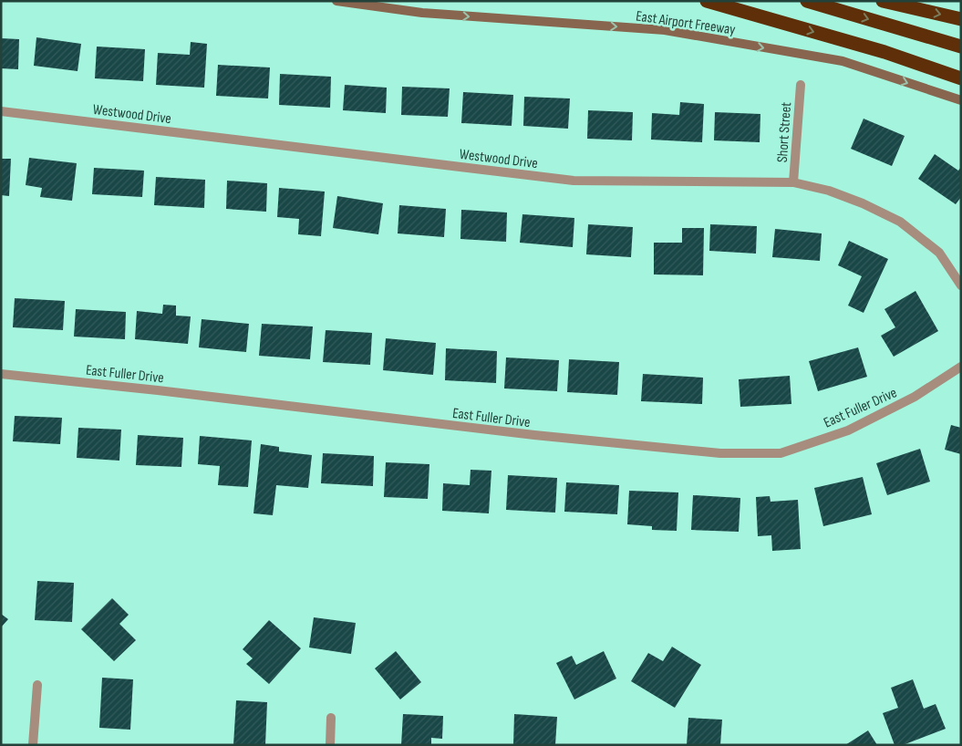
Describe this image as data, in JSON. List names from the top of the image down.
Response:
{
  "streets": {
    "main road": ["East Airport Freeway"],
    "street": ["Westwood Drive", "Short Street", "East Fuller Drive"]
  },
  "crossings": [
    ["Westwood Drive", "Short Street"]
  ],
  "one_way": ["East Airport Freeway"]
}
